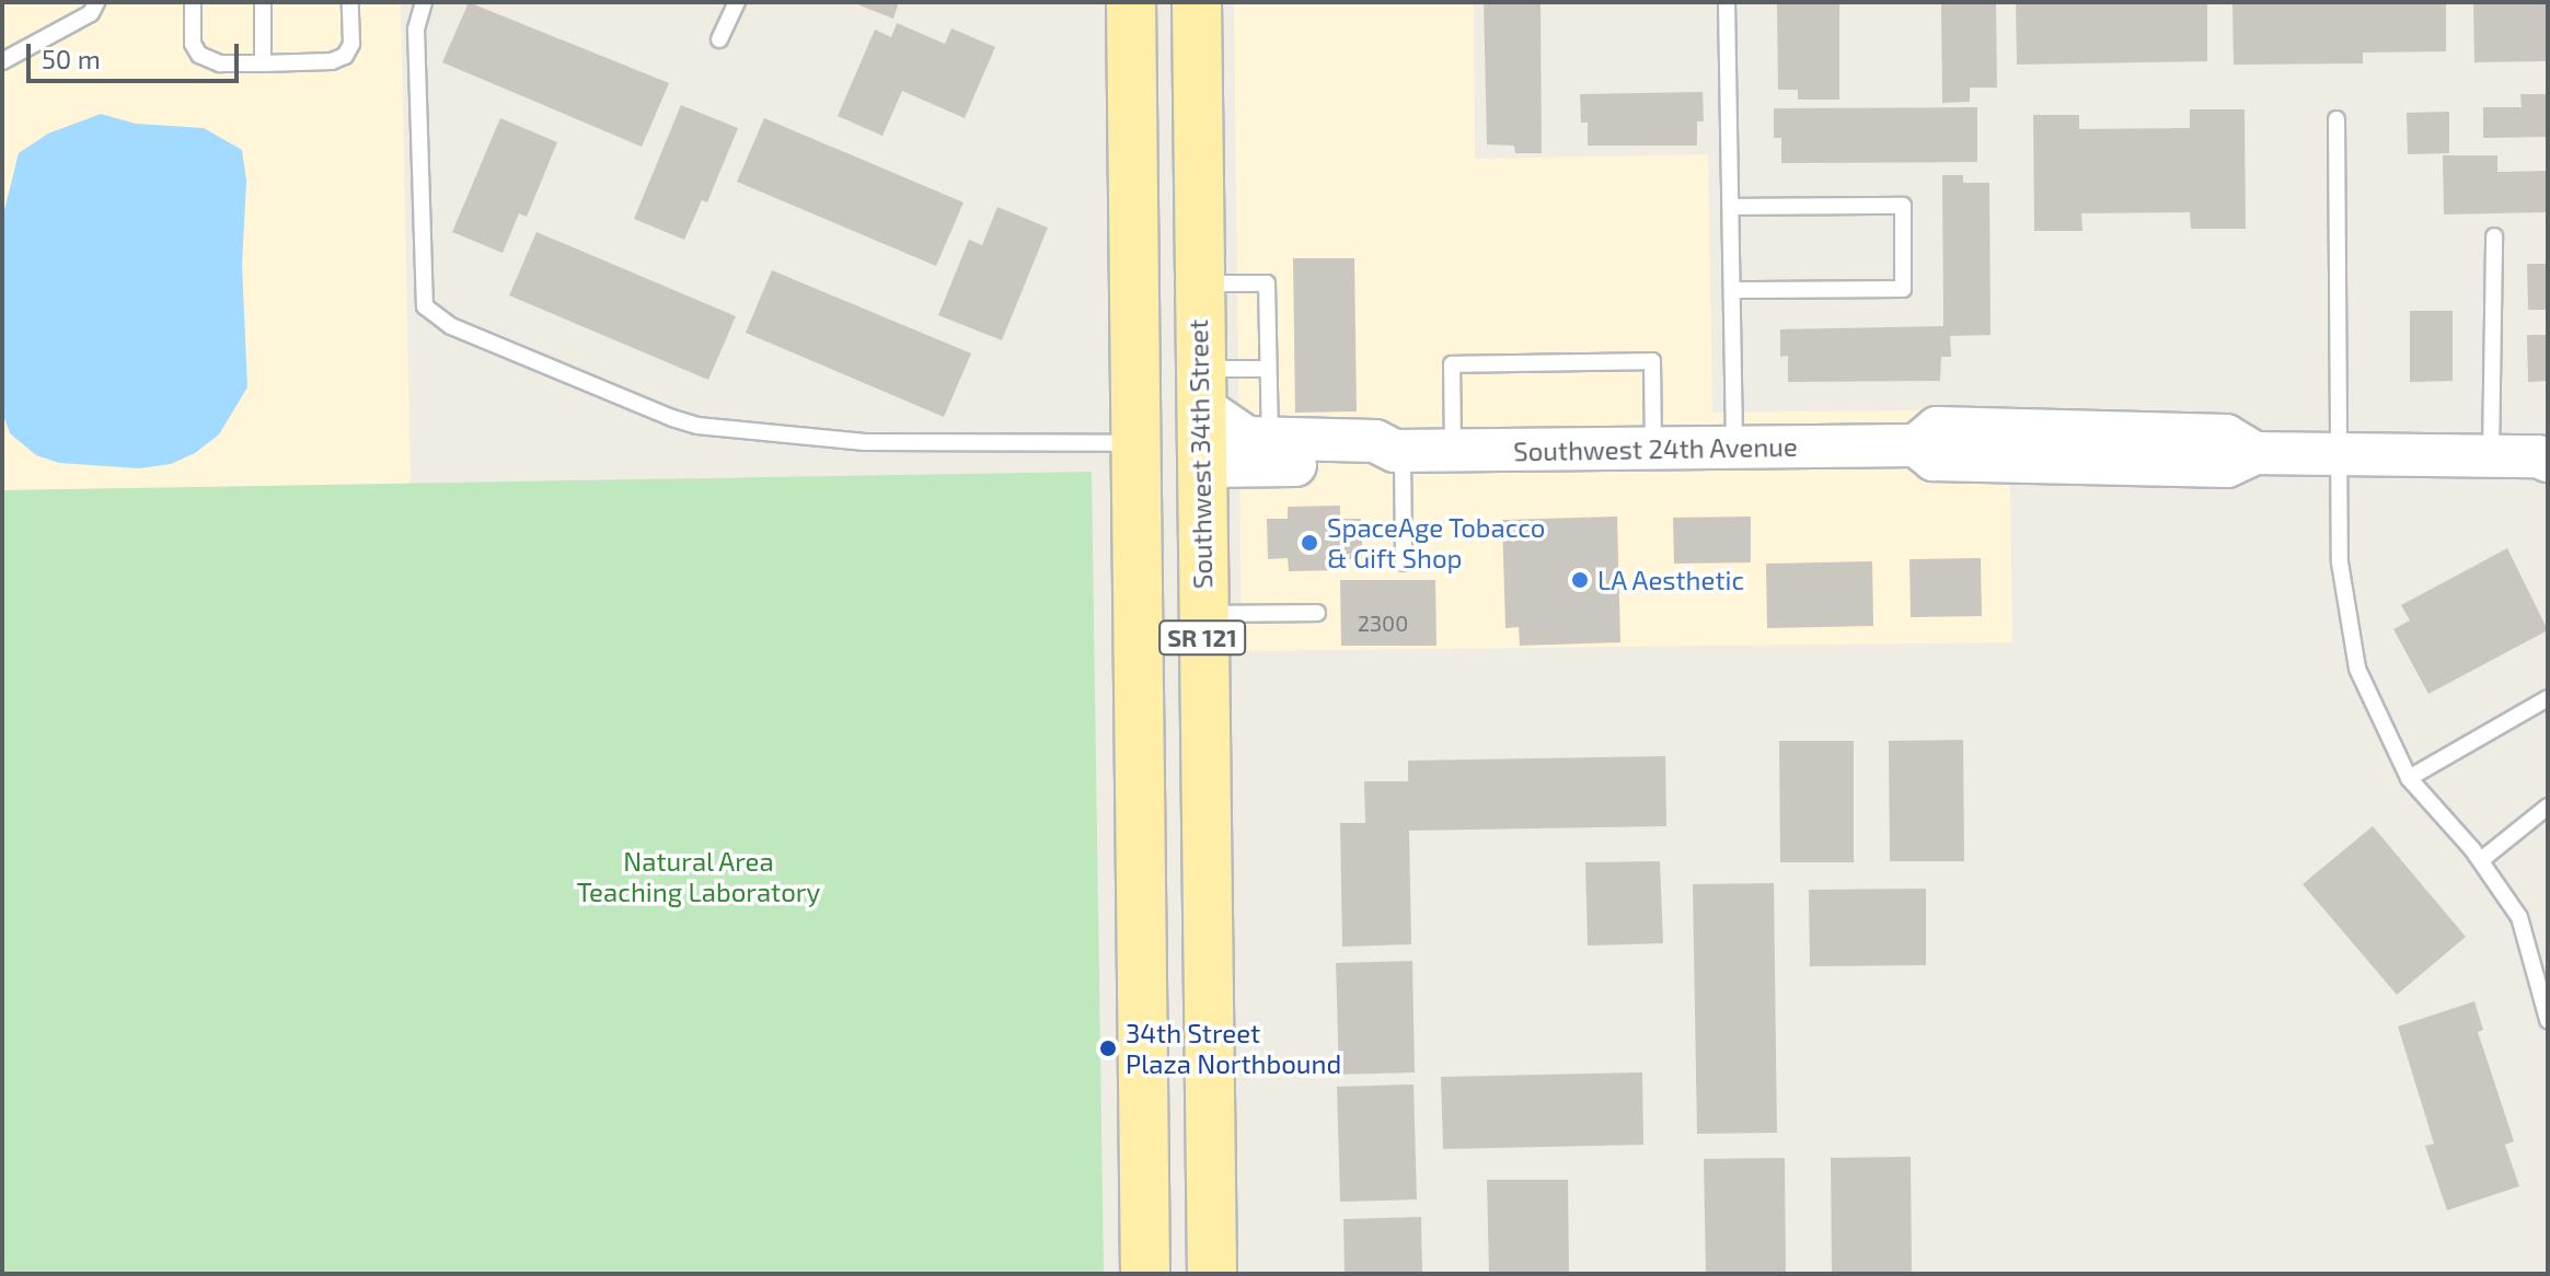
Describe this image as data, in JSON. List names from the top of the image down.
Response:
{
  "streets": {
    "main road": ["Southwest 34th Street", "SR 121"],
    "street": ["Southwest 24th Avenue"]
  },
  "crossings": [
    ["Southwest 24th Avenue", "Southwest 34th Street"]
  ],
  "parks": ["Natural Area Teaching Laboratory"],
  "places": ["SpaceAge Tobacco & Gift Shop", "LA Aesthetic", "34th Street Plaza Northbound"],
  "house_numbers": ["2300"],
  "scale_bar": "50 m"
}
